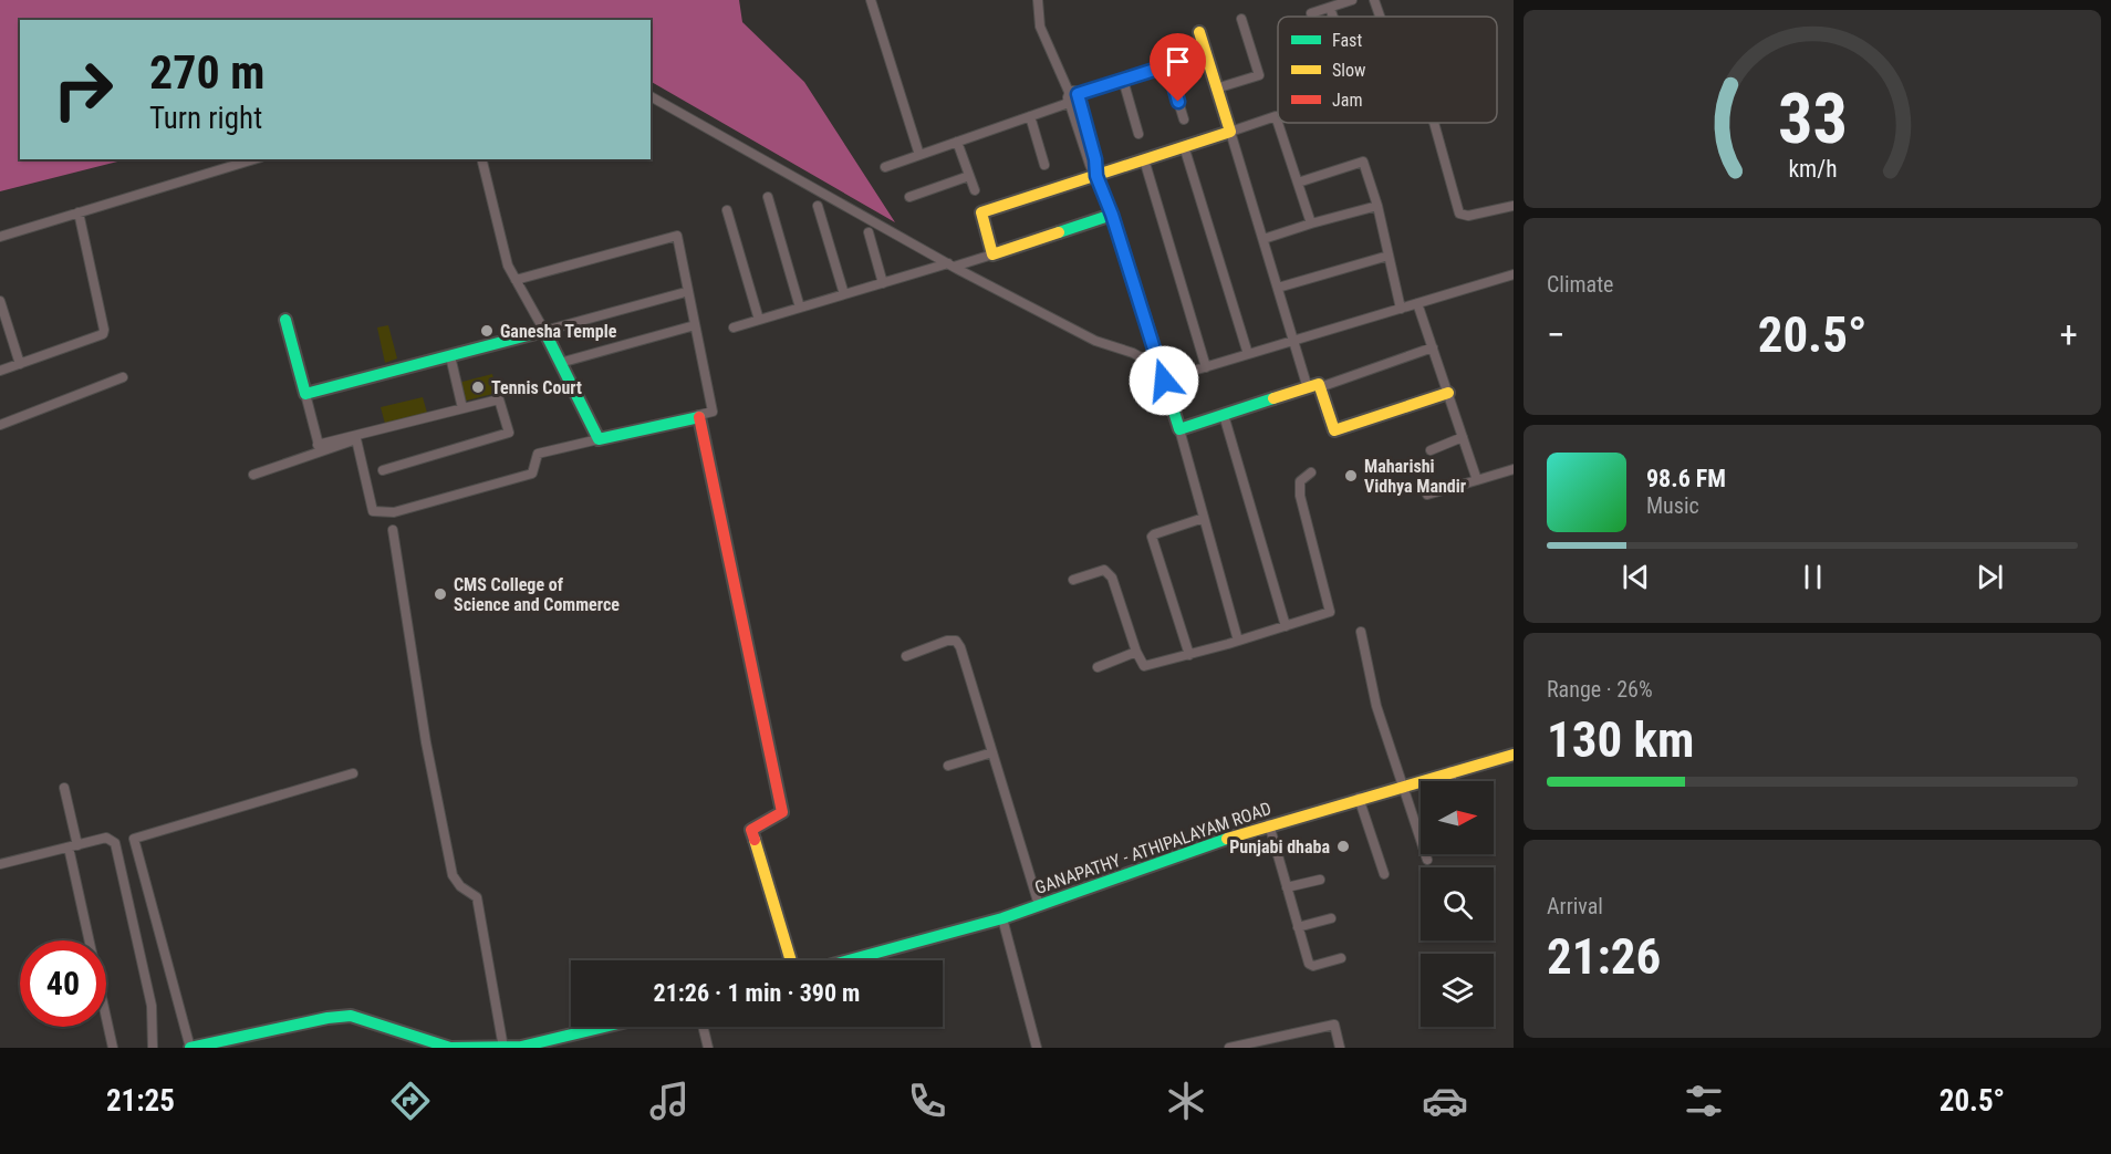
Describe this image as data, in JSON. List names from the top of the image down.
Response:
{
  "streets": {
    "street": ["GANAPATHY - ATHIPALAYAM ROAD"]
  },
  "places": [
    "Ganesha Temple",
    "Tennis Court",
    "Maharishi Vidhya Mandir",
    "CMS College of Science and Commerce",
    "Punjabi dhaba"
  ],
  "legend": ["Fast", "Slow", "Jam"],
  "north": "right",
  "page": {
    "turn": ["270 m", "Turn right"],
    "tile": [
      "Climate",
      ["Range · 26%", "130 km"],
      ["Arrival", "21:26"]
    ],
    "heat": ["−", "20.5°", "+"],
    "song": ["98.6 FM", "Music"],
    "limit": "40",
    "trip": "21:26 · 1 min · 390 m",
    "tabs": ["21:25", "20.5°"],
    "gauge": ["33", "km/h"]
  }
}
